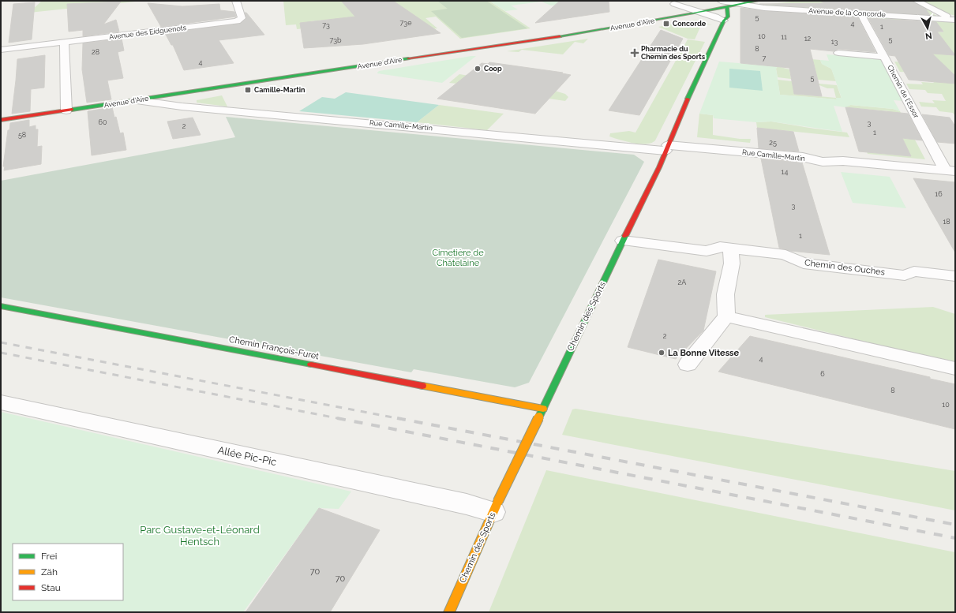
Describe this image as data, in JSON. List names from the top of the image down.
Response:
{
  "streets": {
    "street": [
      "Avenue de la Concorde",
      "Avenue d'Aïre",
      "Avenue des Eidguenots",
      "Chemin de l'Essor",
      "Rue Camille-Martin",
      "Chemin des Ouches",
      "Chemin des Sports",
      "Chemin François-Furet",
      "Allée Pic-Pic"
    ]
  },
  "crossings": [
    ["Avenue de la Concorde", "Avenue d'Aïre"],
    ["Avenue de la Concorde", "Chemin de l'Essor"],
    ["Avenue d'Aïre", "Rue Camille-Martin"],
    ["Avenue d'Aïre", "Chemin des Sports"],
    ["Chemin de l'Essor", "Rue Camille-Martin"],
    ["Rue Camille-Martin", "Chemin des Sports"],
    ["Chemin des Ouches", "Chemin des Sports"],
    ["Chemin des Sports", "Chemin François-Furet"],
    ["Chemin des Sports", "Allée Pic-Pic"]
  ],
  "parks": ["Cimetière de Châtelaine", "Parc Gustave-et-Léonard Hentsch"],
  "places": {
    "transit": ["Concorde", "Camille-Martin"],
    "health": ["Pharmacie du Chemin des Sports"],
    "other": ["Coop", "La Bonne Vitesse"]
  },
  "house_numbers": [
    "5",
    "73e",
    "4",
    "73",
    "1",
    "10",
    "11",
    "12",
    "5",
    "73b",
    "13",
    "8",
    "28",
    "7",
    "4",
    "5",
    "60",
    "3",
    "2",
    "1",
    "58",
    "25",
    "14",
    "16",
    "3",
    "18",
    "1",
    "2A",
    "2",
    "4",
    "6",
    "8",
    "10",
    "70",
    "70"
  ],
  "legend": ["Frei", "Zäh", "Stau"],
  "north": "bottom"
}
